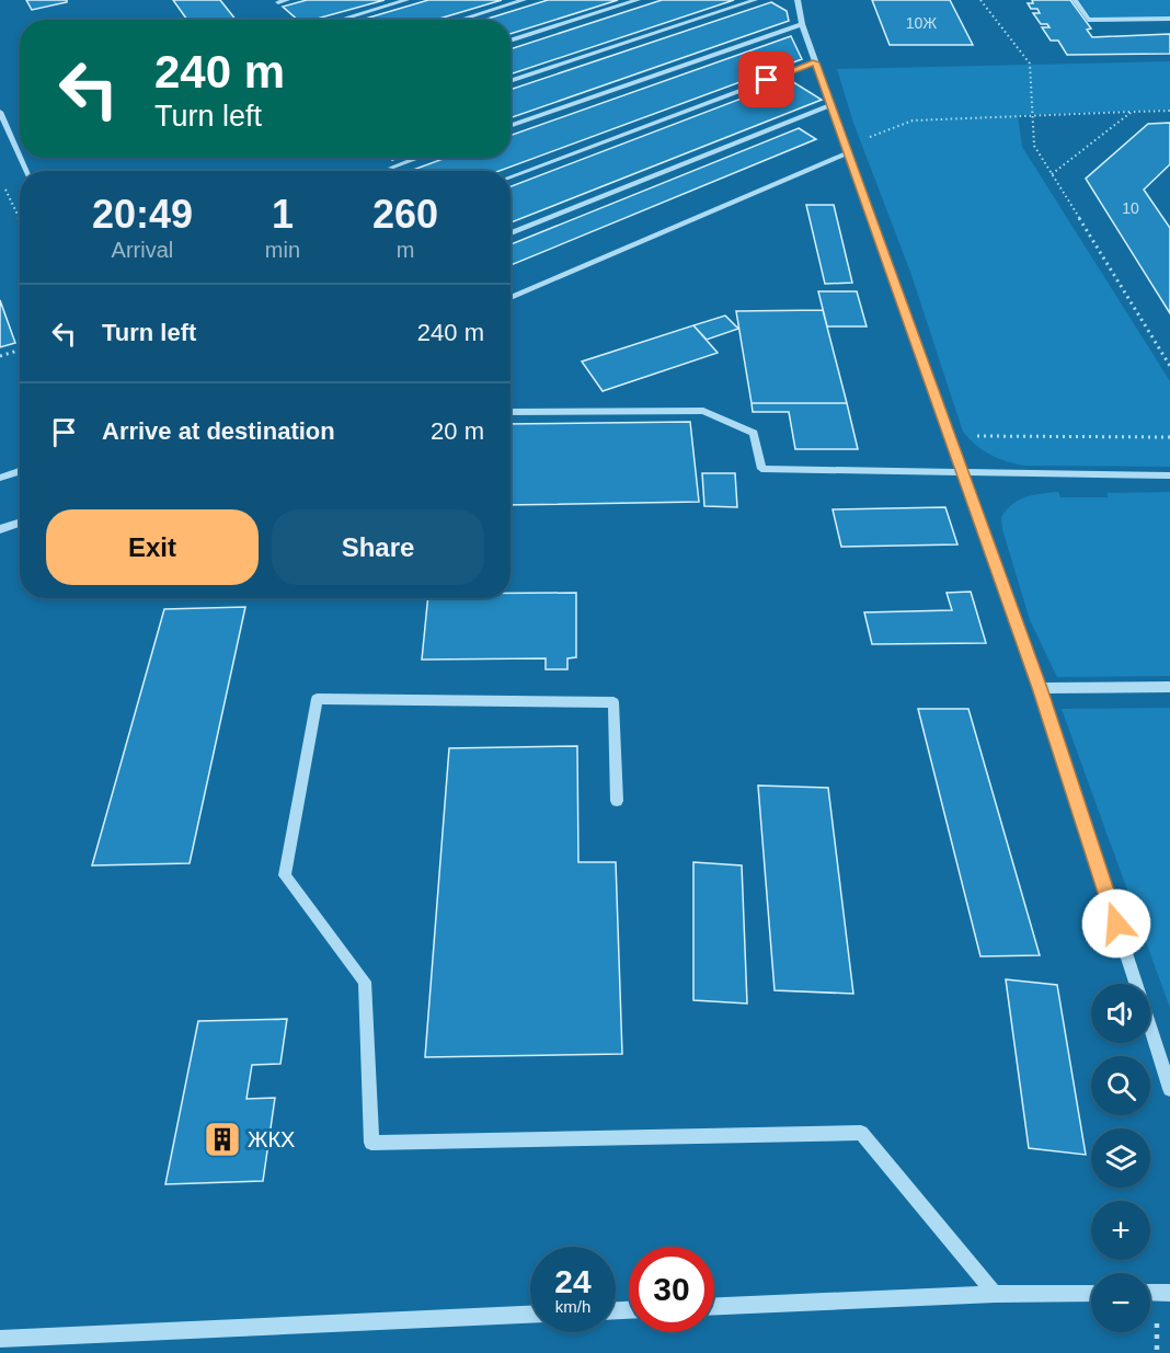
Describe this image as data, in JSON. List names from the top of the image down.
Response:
{
  "places": {
    "building": ["ЖКХ"]
  },
  "house_numbers": ["10Ж", "10"],
  "page": {
    "turn": ["240 m", "Turn left"],
    "eta": [
      "20:49",
      "Arrival",
      "1",
      "min",
      "260",
      "m"
    ],
    "list": [
      {
        "name": "Turn left",
        "value": "240 m"
      },
      {
        "name": "Arrive at destination",
        "value": "20 m"
      }
    ],
    "buttons": ["Exit", "Share"],
    "map_buttons": ["+", "−"],
    "speed": "24 km/h",
    "limit": "30"
  }
}
